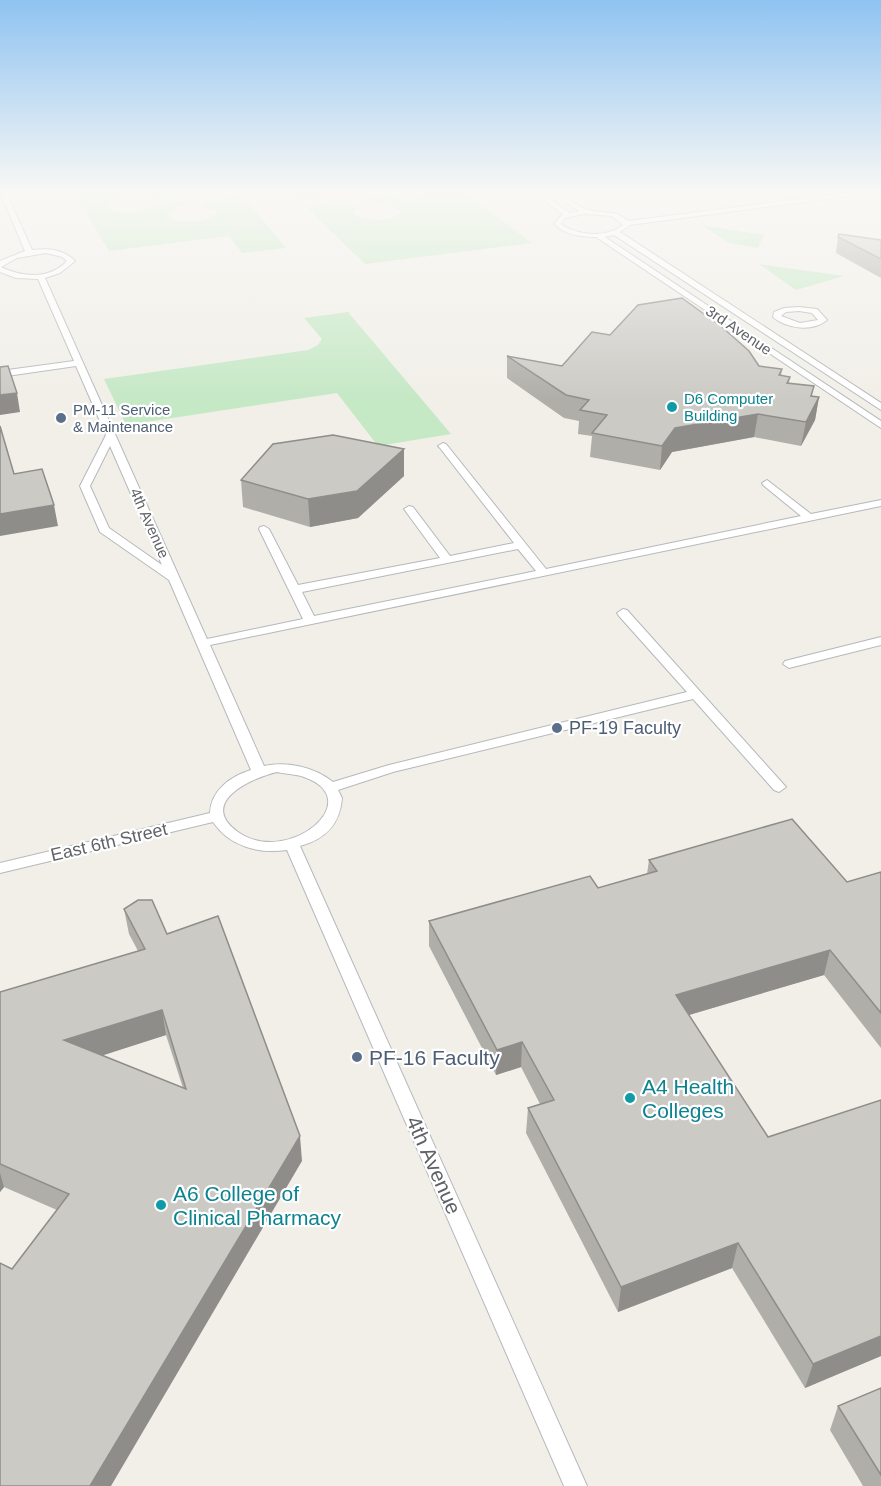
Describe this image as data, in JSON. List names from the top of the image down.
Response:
{
  "streets": {
    "lane": ["3rd Avenue", "4th Avenue", "East 6th Street"]
  },
  "crossings": [
    ["4th Avenue", "East 6th Street"]
  ],
  "places": [
    "D6 Computer Building",
    "PM-11 Service & Maintenance",
    "PF-19 Faculty",
    "PF-16 Faculty",
    "A4 Health Colleges",
    "A6 College of Clinical Pharmacy"
  ]
}
